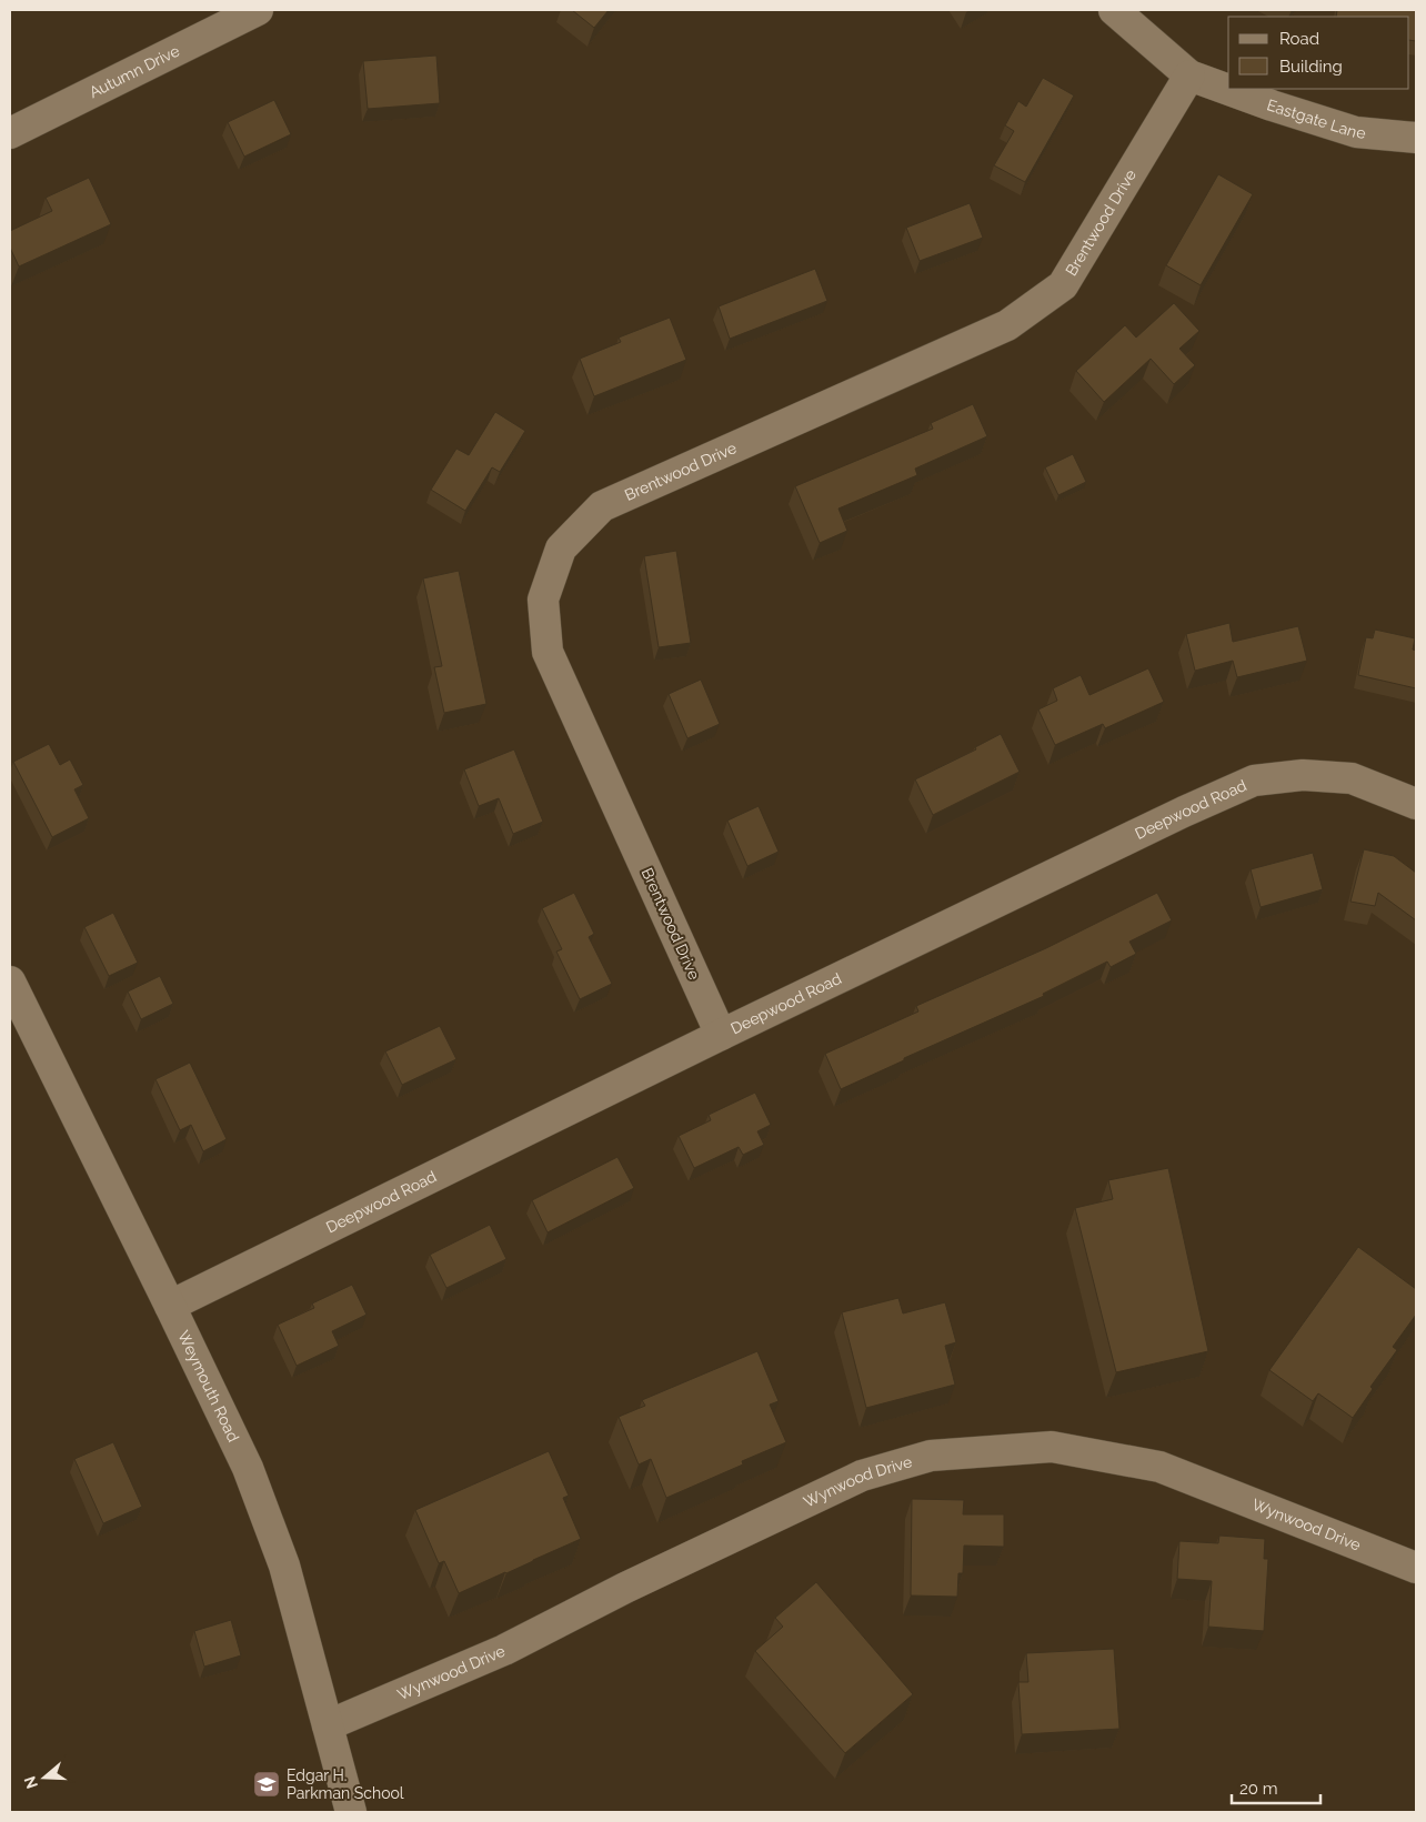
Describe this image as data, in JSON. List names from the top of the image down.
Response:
{
  "streets": {
    "street": [
      "Autumn Drive",
      "Eastgate Lane",
      "Brentwood Drive",
      "Deepwood Road",
      "Weymouth Road",
      "Wynwood Drive"
    ]
  },
  "crossings": [
    ["Eastgate Lane", "Brentwood Drive"],
    ["Brentwood Drive", "Deepwood Road"],
    ["Deepwood Road", "Weymouth Road"],
    ["Weymouth Road", "Wynwood Drive"]
  ],
  "places": {
    "school or university": ["Edgar H. Parkman School"]
  },
  "legend": ["Road", "Building"],
  "scale_bar": "20 m",
  "north": "left"
}
